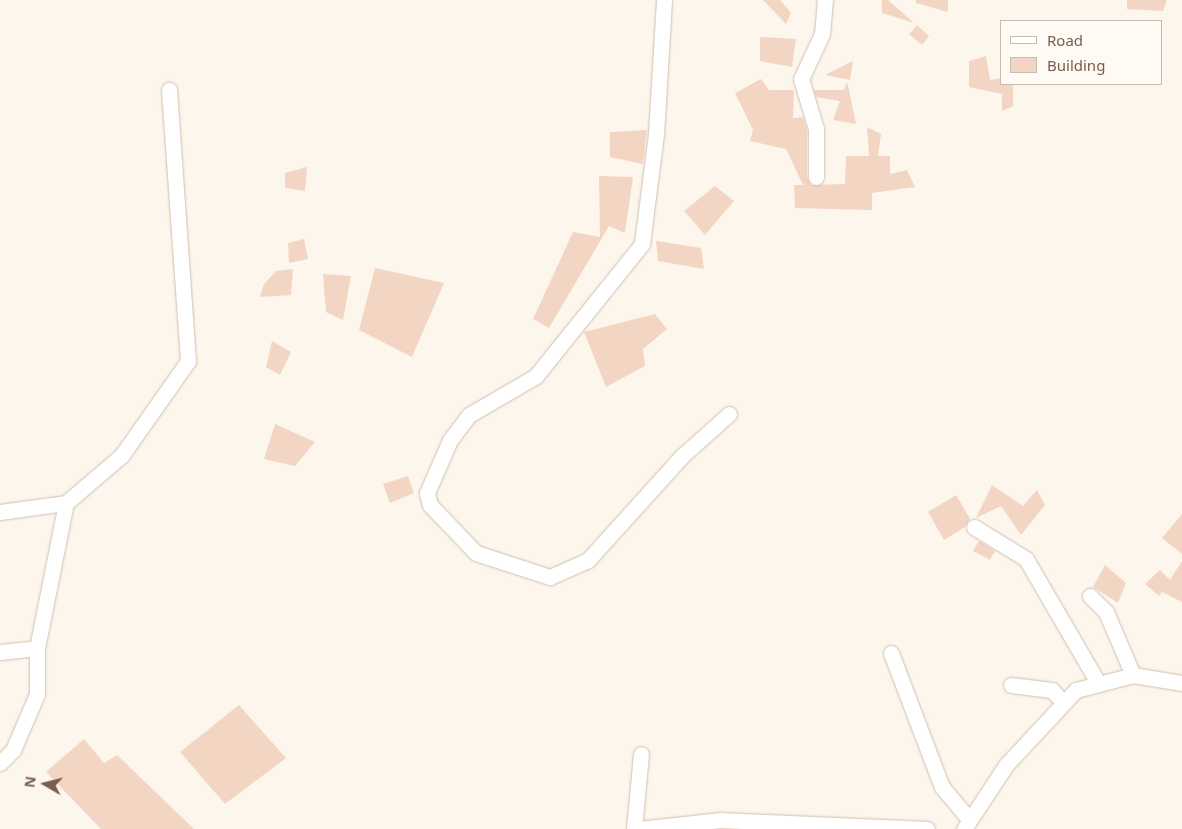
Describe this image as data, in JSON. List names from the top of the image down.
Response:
{
  "legend": ["Road", "Building"],
  "north": "left"
}
